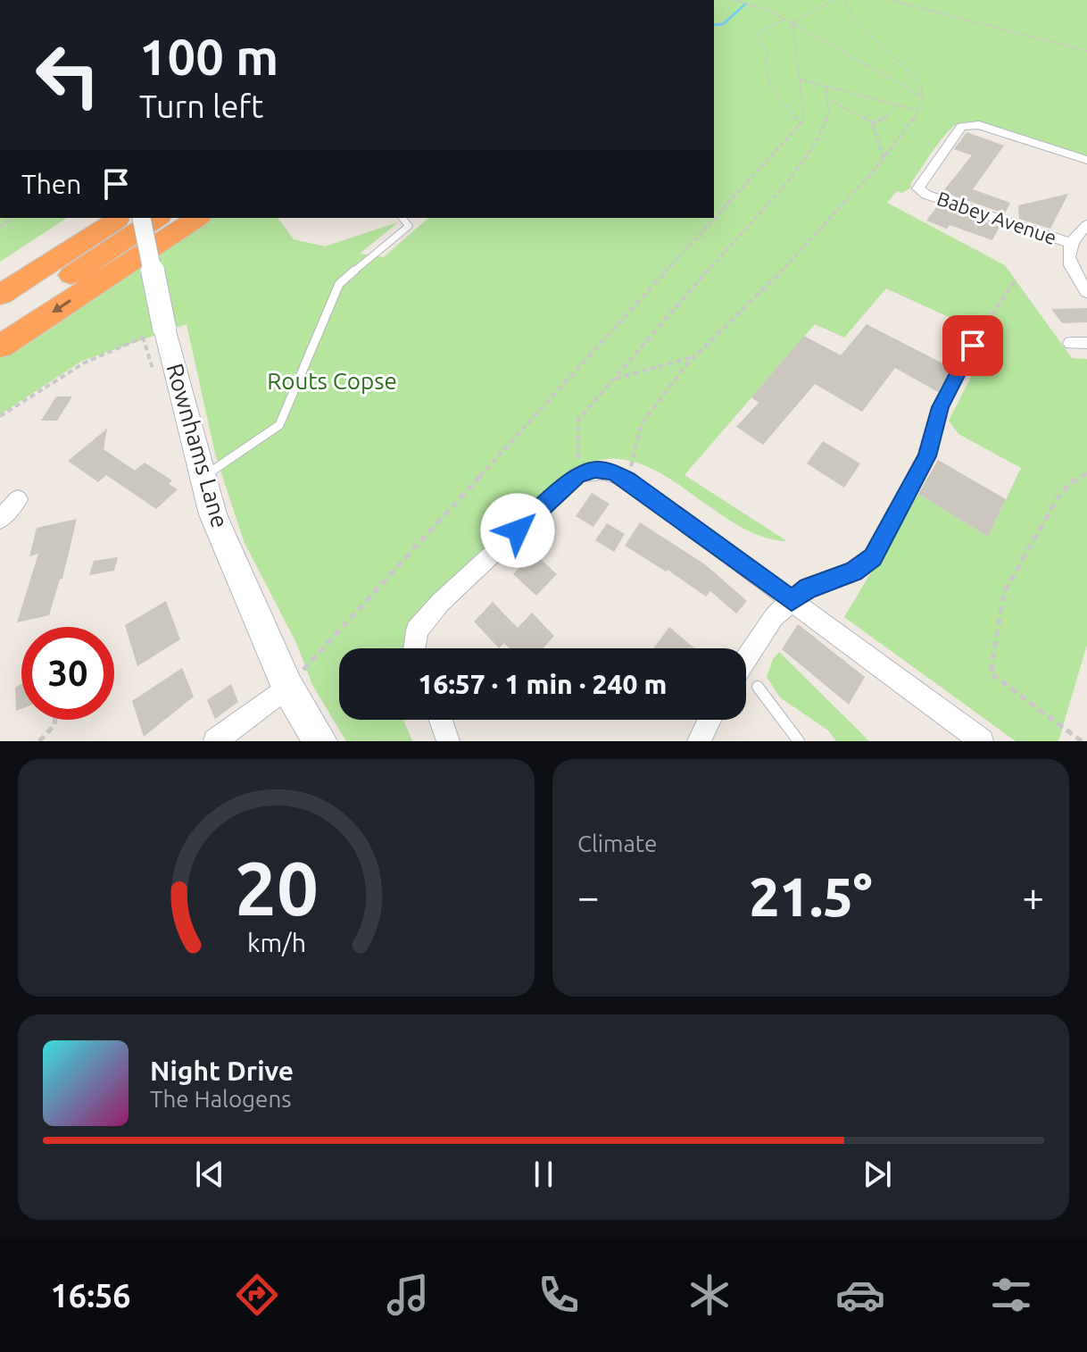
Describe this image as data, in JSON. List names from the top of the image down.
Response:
{
  "streets": {
    "street": ["Babey Avenue", "Rownhams Lane"]
  },
  "parks": ["Routs Copse"],
  "page": {
    "turn": ["100 m", "Turn left"],
    "then": "Then",
    "limit": "30",
    "trip": "16:57 · 1 min · 240 m",
    "tile": "Climate",
    "heat": ["−", "21.5°", "+"],
    "song": ["Night Drive", "The Halogens"],
    "tabs": "16:56",
    "gauge": ["20", "km/h"]
  }
}
